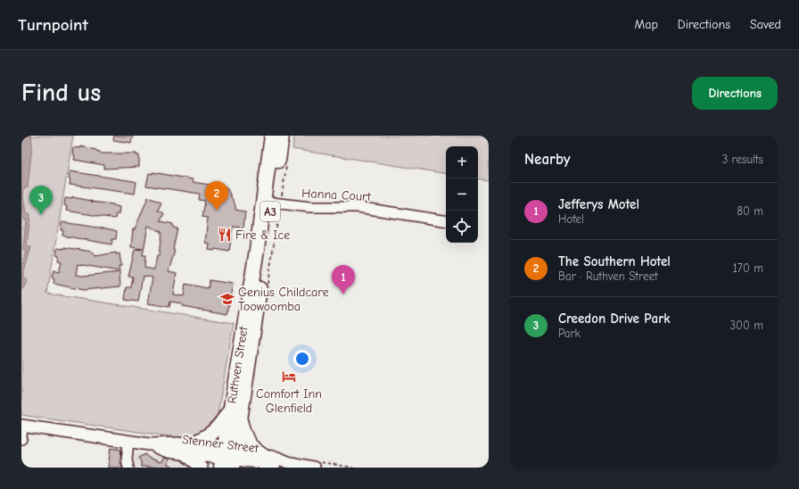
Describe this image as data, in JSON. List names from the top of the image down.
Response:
{
  "streets": {
    "highway": ["A3", "Ruthven Street"],
    "main road": ["Stenner Street"],
    "street": ["Hanna Court"]
  },
  "crossings": [
    ["Hanna Court", "Ruthven Street"],
    ["Ruthven Street", "Stenner Street"]
  ],
  "places": {
    "restaurant": ["Fire & Ice"],
    "school or university": ["Genius Childcare Toowoomba"],
    "hotel": ["Comfort Inn Glenfield"]
  },
  "page": {
    "header": "Turnpoint",
    "nav": ["Map", "Directions", "Saved"],
    "buttons": "Directions",
    "title": "Find us",
    "heading": ["Nearby", "3 results"],
    "map_buttons": ["+", "−"],
    "pins": ["2", "3", "1"],
    "list": [
      {
        "mark": "1",
        "name": "Jefferys Motel",
        "note": "Hotel",
        "value": "80 m"
      },
      {
        "mark": "2",
        "name": "The Southern Hotel",
        "note": "Bar · Ruthven Street",
        "value": "170 m"
      },
      {
        "mark": "3",
        "name": "Creedon Drive Park",
        "note": "Park",
        "value": "300 m"
      }
    ]
  }
}
